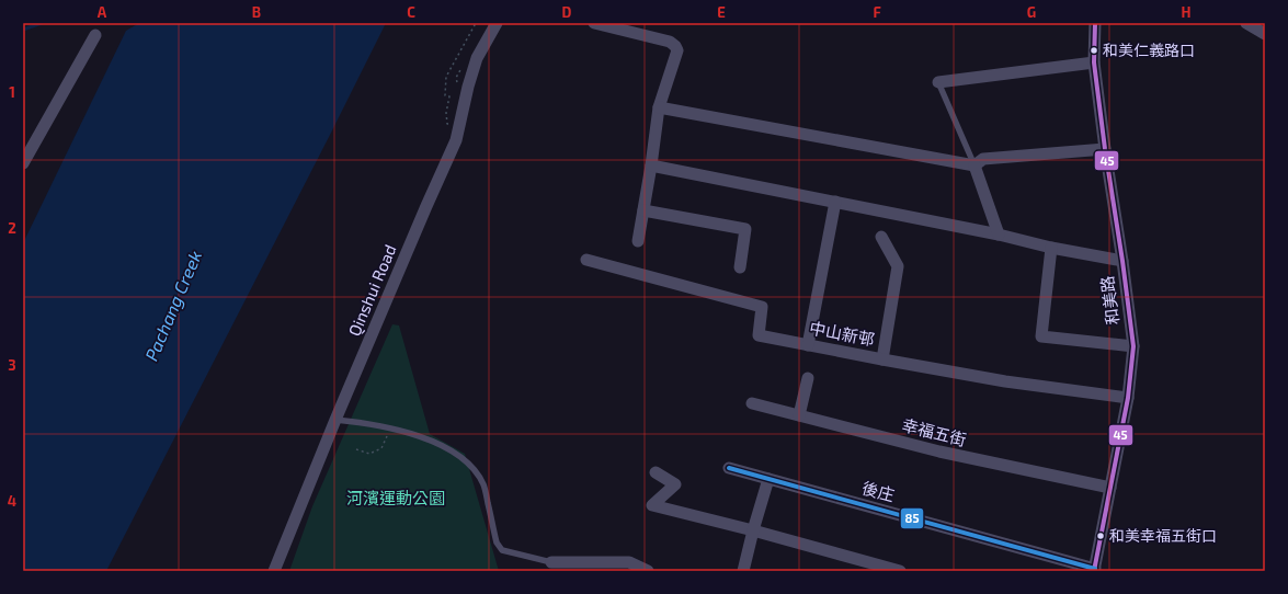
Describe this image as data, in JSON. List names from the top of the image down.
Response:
{
  "streets": {
    "street": [
      "Qinshui Road",
      "和美路",
      "中山新邨",
      "幸福五街",
      "後庄"
    ]
  },
  "crossings": [
    ["和美路", "中山新邨"],
    ["和美路", "幸福五街"],
    ["和美路", "後庄"]
  ],
  "water": ["Pachang Creek"],
  "parks": ["河濱運動公園"],
  "places": ["和美仁義路口", "和美幸福五街口"],
  "lines": ["transit line 45", "transit line 85"],
  "grid": {
    "columns": [
      "A",
      "B",
      "C",
      "D",
      "E",
      "F",
      "G",
      "H"
    ],
    "rows": [
      "1",
      "2",
      "3",
      "4"
    ]
  }
}
